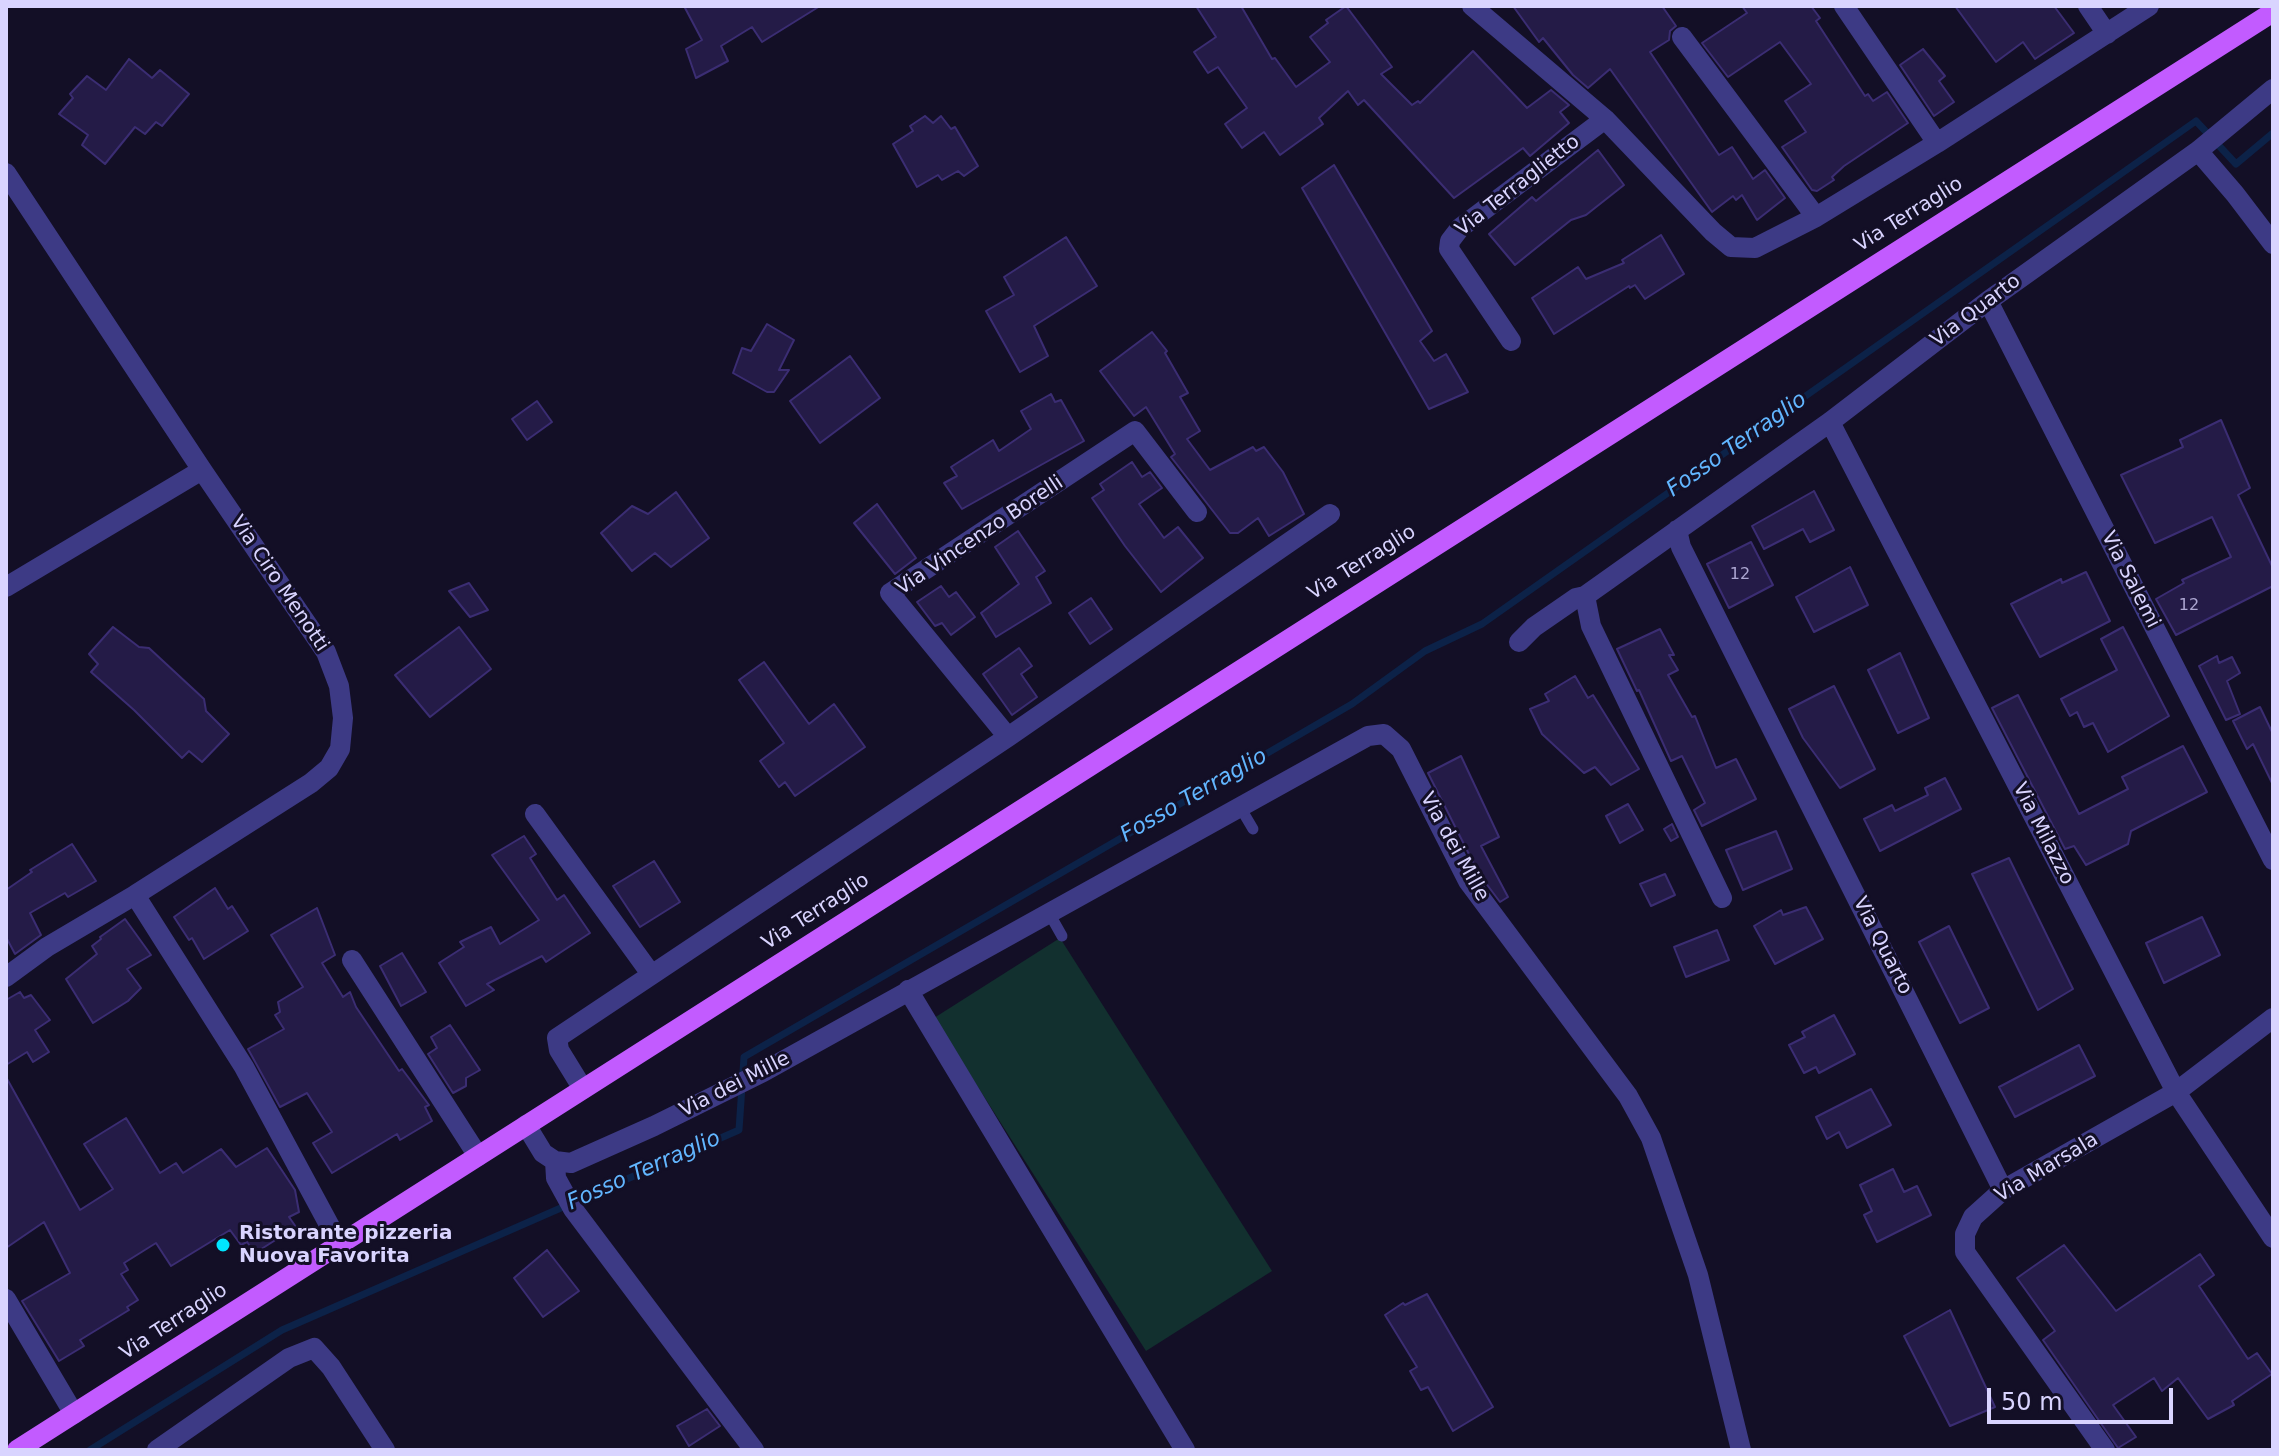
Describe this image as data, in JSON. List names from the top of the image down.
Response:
{
  "streets": {
    "main road": ["Via Terraglio"],
    "street": [
      "Via Terraglietto",
      "Via Quarto",
      "Via Vincenzo Borelli",
      "Via Salemi",
      "Via Ciro Menotti",
      "Via Milazzo",
      "Via dei Mille",
      "Via Marsala"
    ]
  },
  "crossings": [
    ["Via Quarto", "Via Salemi"],
    ["Via Quarto", "Via Milazzo"],
    ["Via Quarto", "Via Marsala"],
    ["Via Milazzo", "Via Marsala"]
  ],
  "water": ["Fosso Terraglio"],
  "places": ["Ristorante pizzeria Nuova Favorita"],
  "house_numbers": ["12", "12"],
  "scale_bar": "50 m"
}
